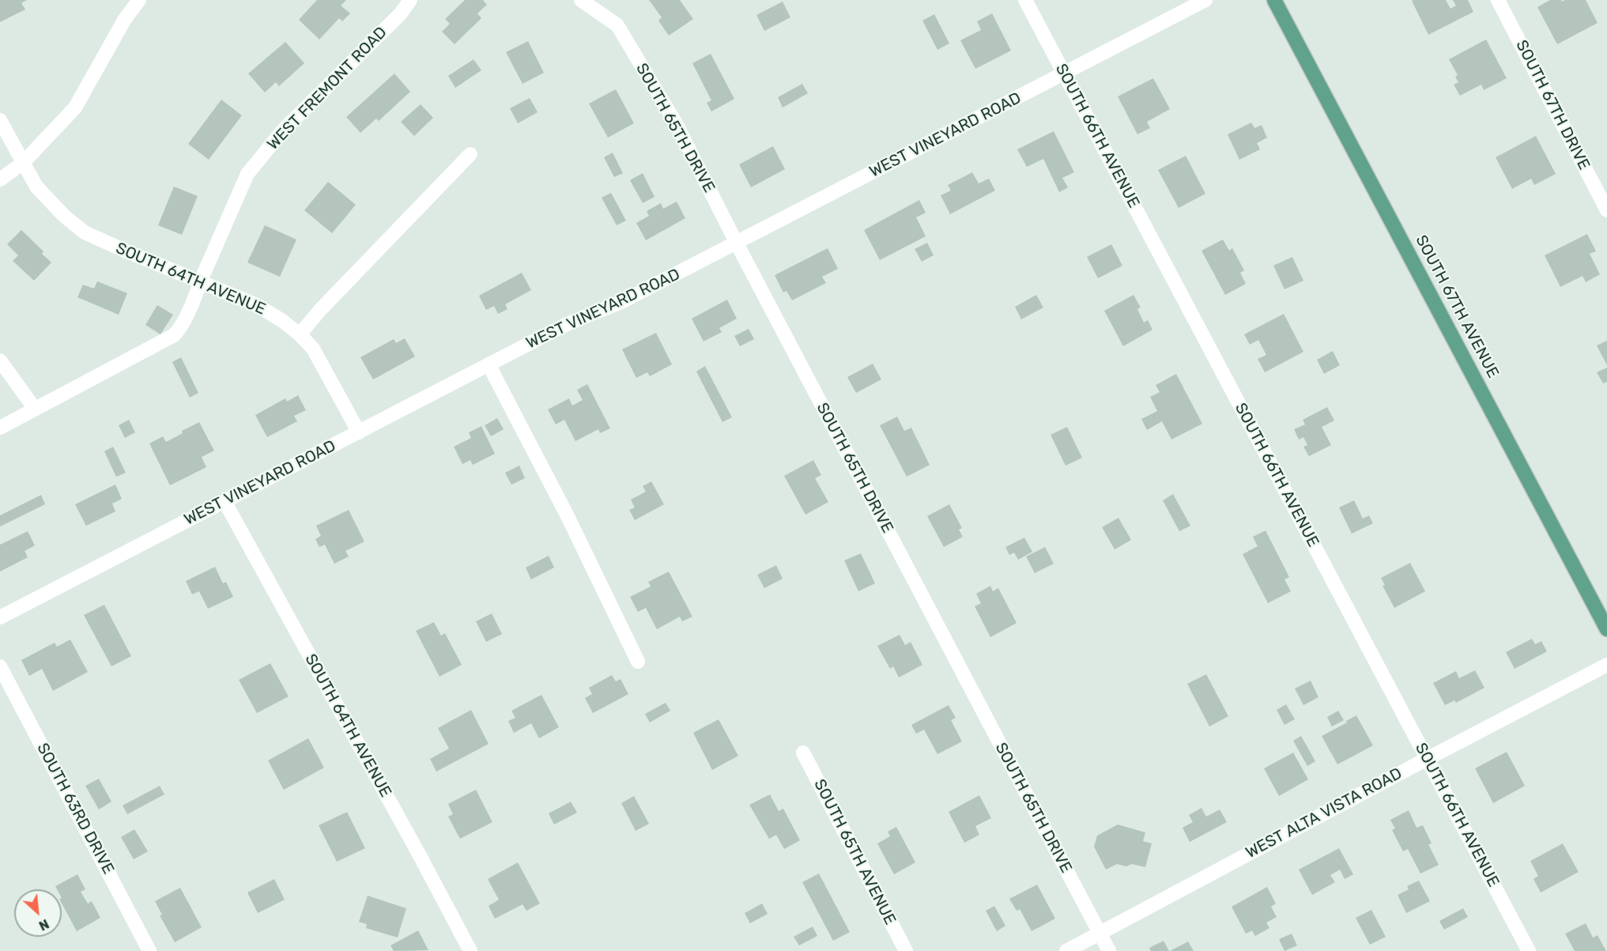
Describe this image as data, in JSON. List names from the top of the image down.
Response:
{
  "streets": {
    "main road": ["SOUTH 67TH AVENUE"],
    "street": [
      "WEST FREMONT ROAD",
      "SOUTH 67TH DRIVE",
      "SOUTH 65TH DRIVE",
      "WEST VINEYARD ROAD",
      "SOUTH 66TH AVENUE",
      "SOUTH 64TH AVENUE",
      "SOUTH 63RD DRIVE",
      "WEST ALTA VISTA ROAD",
      "SOUTH 65TH AVENUE"
    ]
  },
  "crossings": [
    ["WEST FREMONT ROAD", "SOUTH 64TH AVENUE"],
    ["SOUTH 65TH DRIVE", "WEST VINEYARD ROAD"],
    ["SOUTH 65TH DRIVE", "WEST ALTA VISTA ROAD"],
    ["WEST VINEYARD ROAD", "SOUTH 66TH AVENUE"],
    ["WEST VINEYARD ROAD", "SOUTH 64TH AVENUE"],
    ["SOUTH 66TH AVENUE", "WEST ALTA VISTA ROAD"]
  ],
  "north": "bottom right"
}
